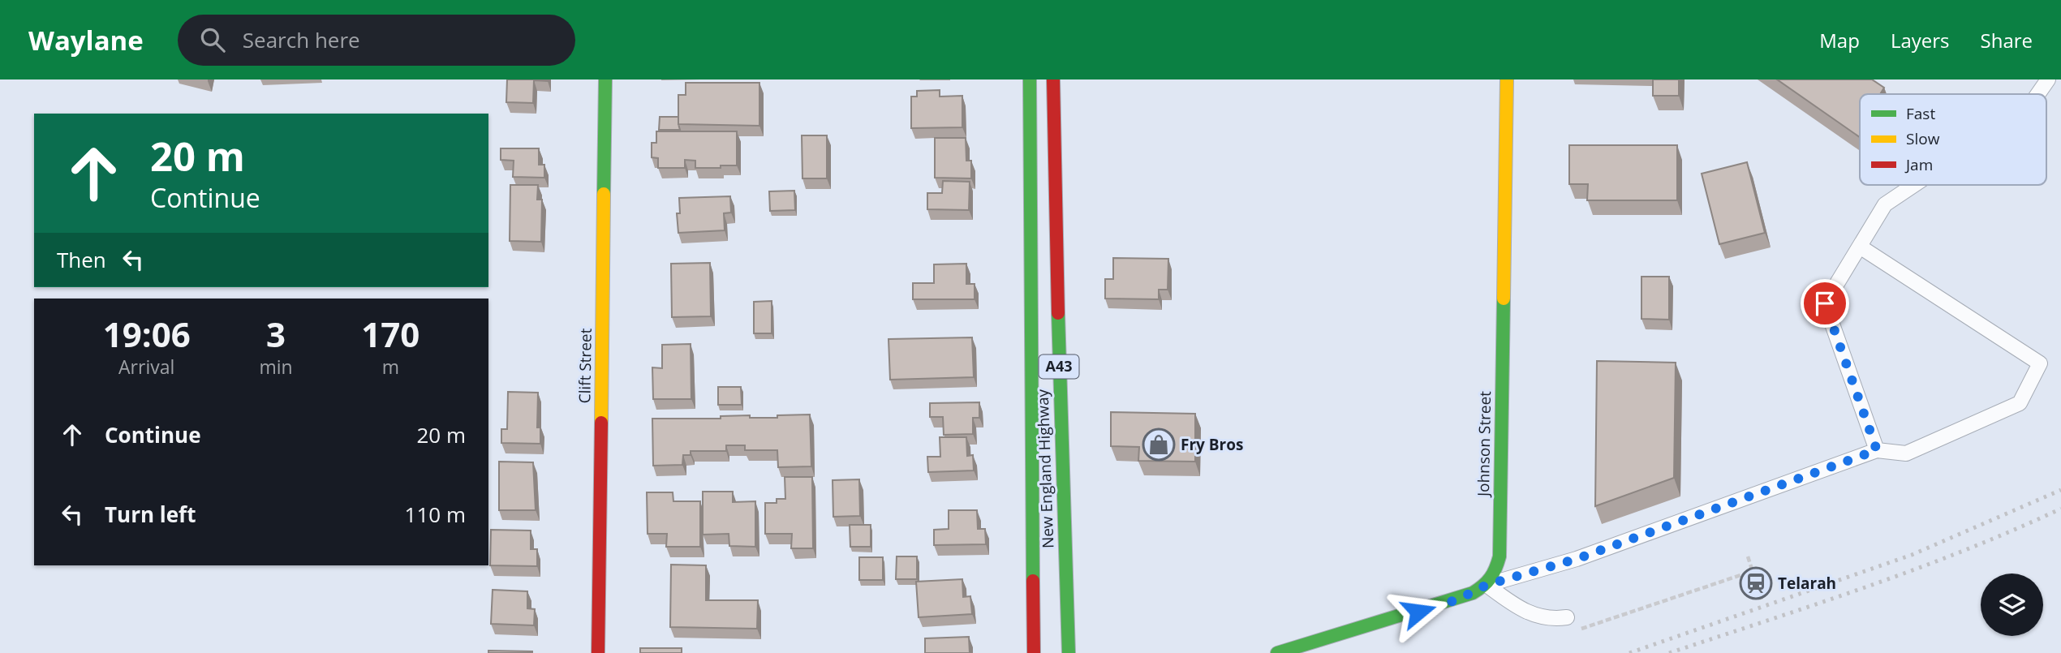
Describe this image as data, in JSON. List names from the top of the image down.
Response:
{
  "streets": {
    "main road": [
      "Clift Street",
      "A43",
      "Johnson Street",
      "New England Highway"
    ]
  },
  "places": {
    "shop": ["Fry Bros"],
    "station": ["Telarah"]
  },
  "legend": ["Fast", "Slow", "Jam"],
  "page": {
    "header": "Waylane",
    "search": "Search here",
    "nav": ["Map", "Layers", "Share"],
    "turn": ["20 m", "Continue"],
    "then": "Then",
    "eta": [
      "19:06",
      "Arrival",
      "3",
      "min",
      "170",
      "m"
    ],
    "list": [
      {
        "name": "Continue",
        "value": "20 m"
      },
      {
        "name": "Turn left",
        "value": "110 m"
      }
    ]
  }
}
